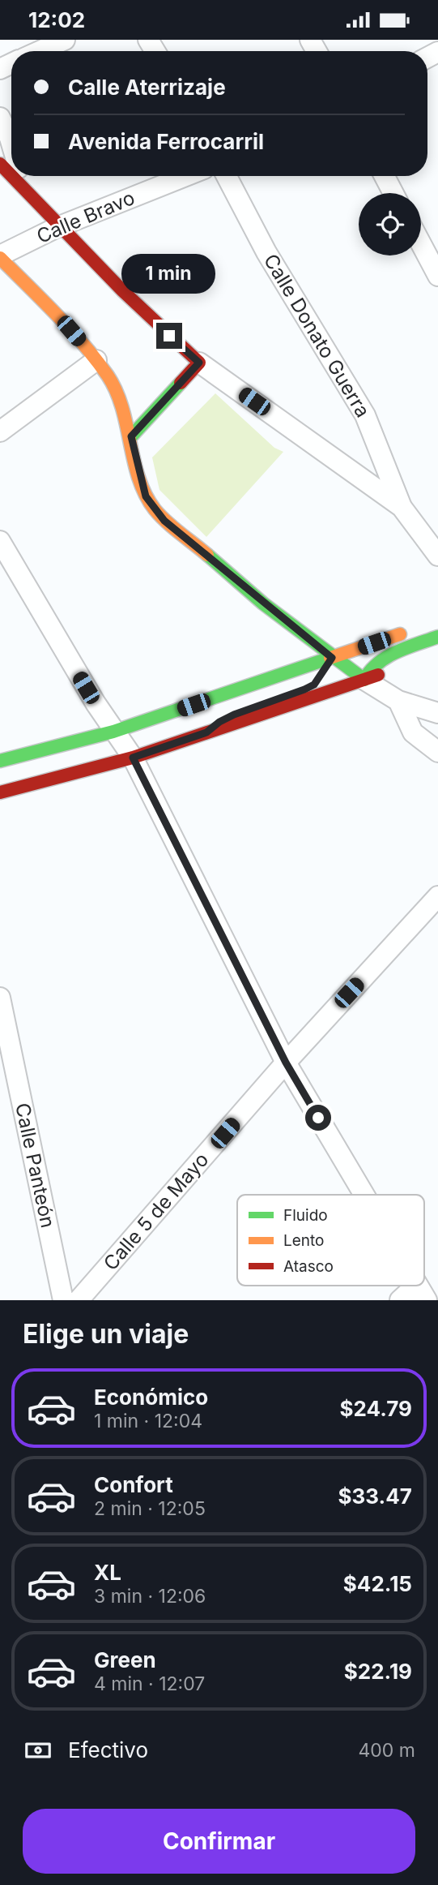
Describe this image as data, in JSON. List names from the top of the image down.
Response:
{
  "streets": {
    "street": [
      "Calle Bravo",
      "Calle Donato Guerra",
      "Calle Panteón",
      "Calle 5 de Mayo"
    ]
  },
  "legend": ["Fluido", "Lento", "Atasco"],
  "page": {
    "status": "12:02",
    "banner": ["Calle Aterrizaje", "Avenida Ferrocarril"],
    "bubble": "1 min",
    "heading": "Elige un viaje",
    "list": [
      {
        "name": "Económico",
        "note": "1 min · 12:04",
        "value": "$24.79"
      },
      {
        "name": "Confort",
        "note": "2 min · 12:05",
        "value": "$33.47"
      },
      {
        "name": "XL",
        "note": "3 min · 12:06",
        "value": "$42.15"
      },
      {
        "name": "Green",
        "note": "4 min · 12:07",
        "value": "$22.19"
      }
    ],
    "pay": ["Efectivo", "400 m"],
    "buttons": "Confirmar"
  }
}
